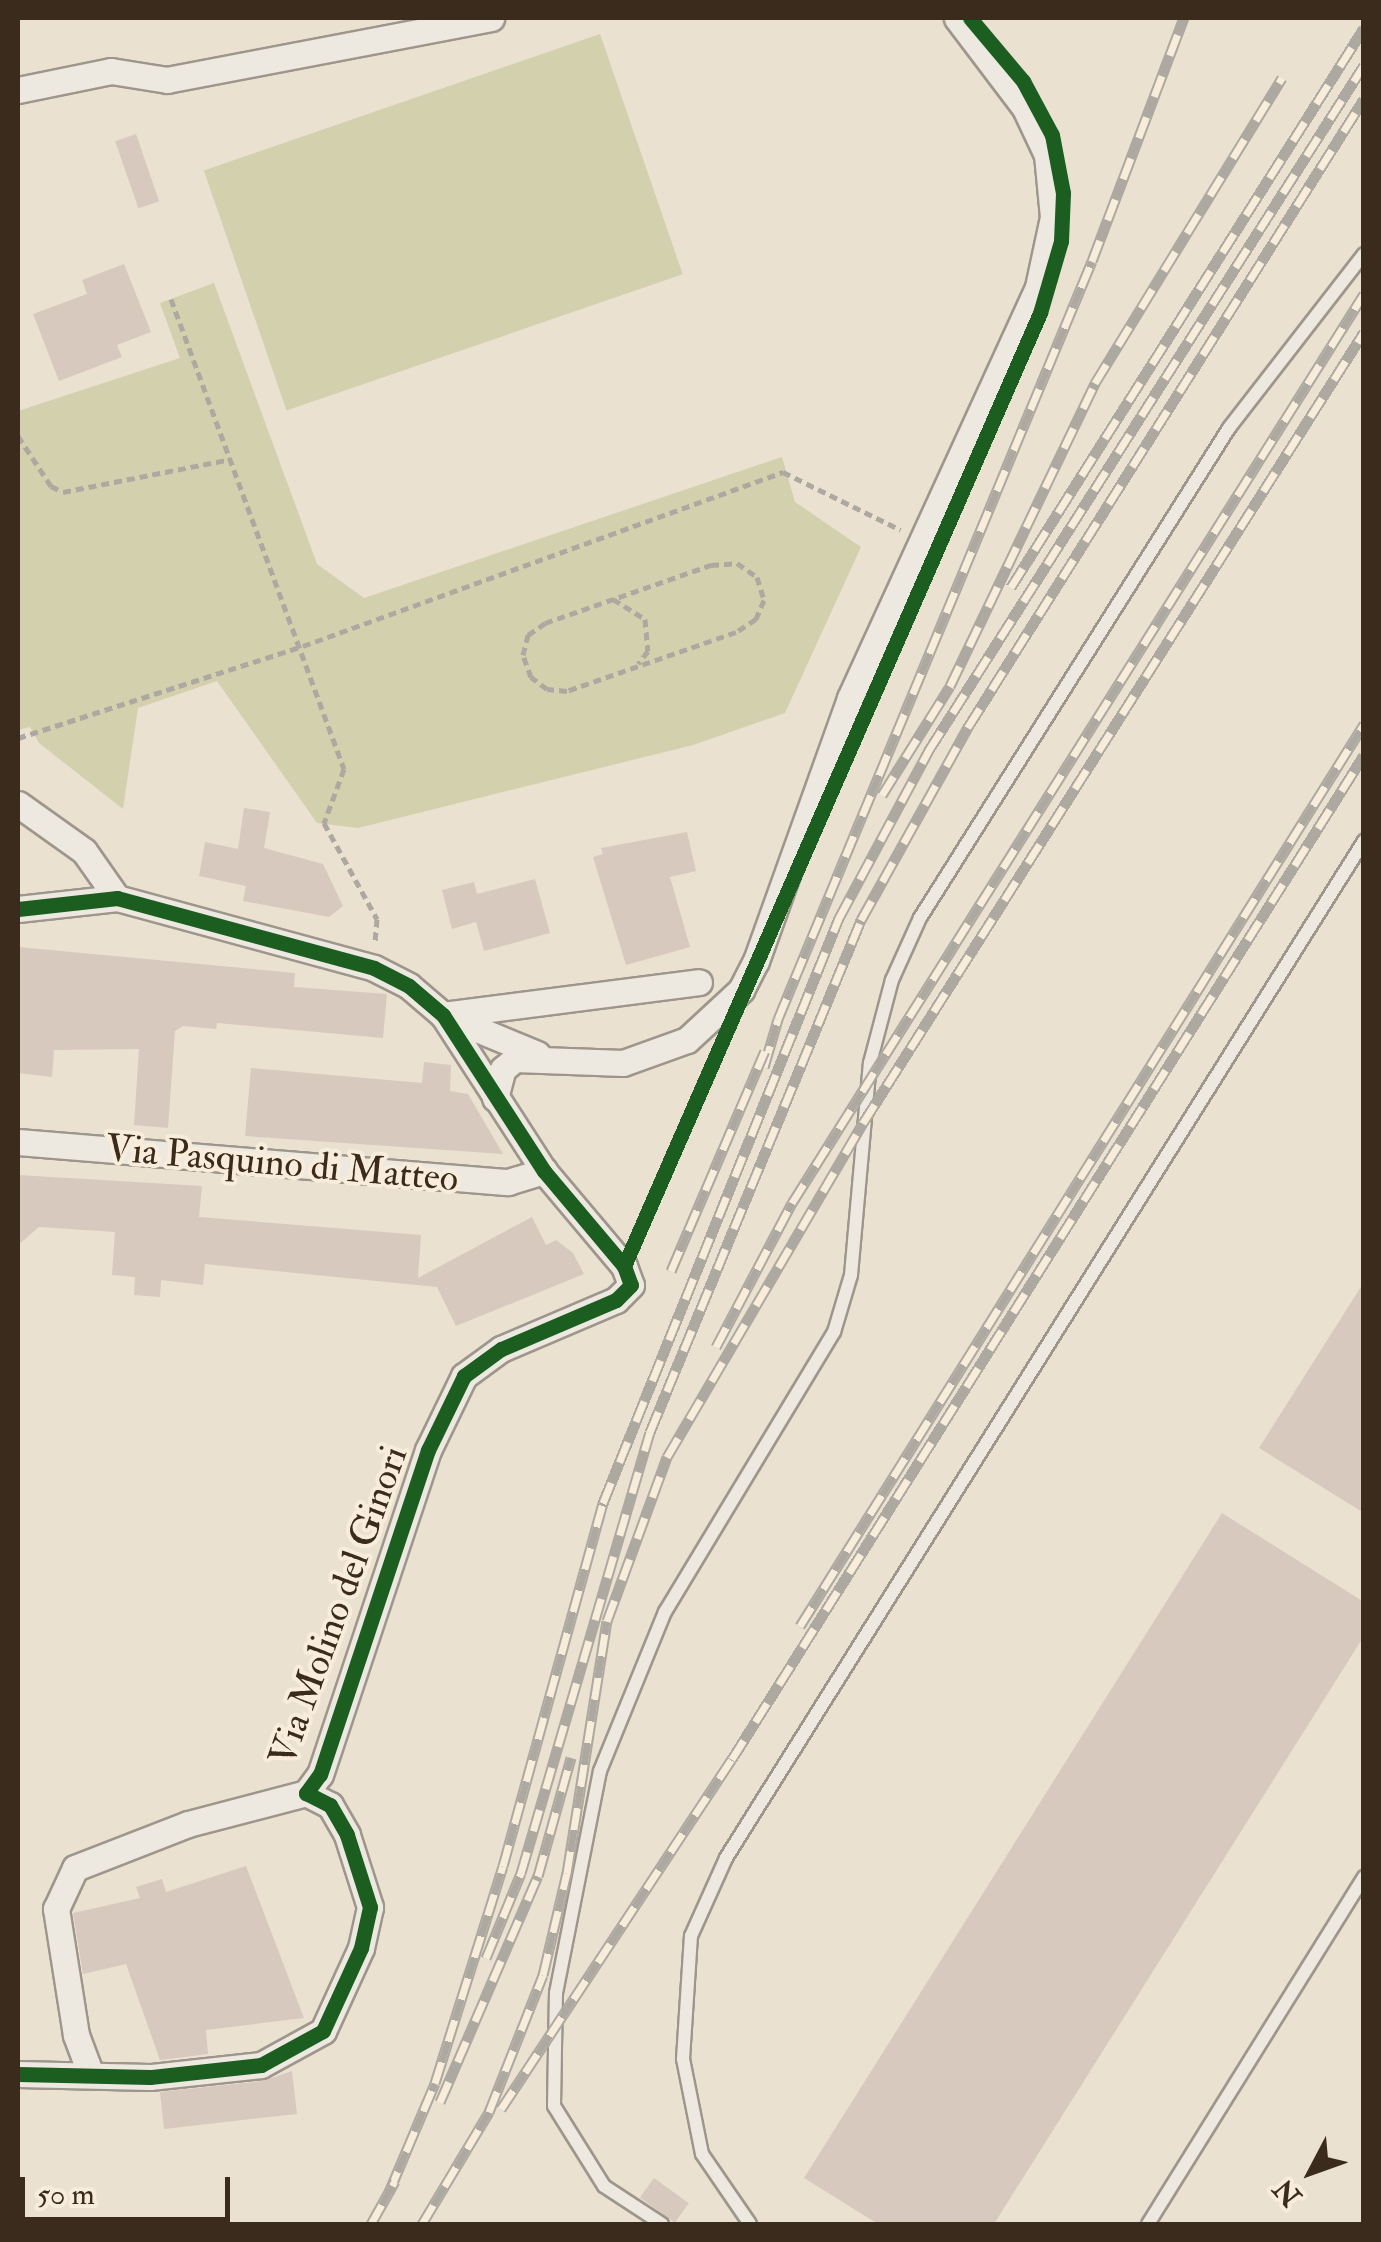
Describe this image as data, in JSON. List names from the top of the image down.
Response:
{
  "streets": {
    "street": ["Via Pasquino di Matteo", "Via Molino del Ginori"]
  },
  "crossings": [
    ["Via Pasquino di Matteo", "Via Molino del Ginori"]
  ],
  "scale_bar": "50 m",
  "north": "bottom left"
}
